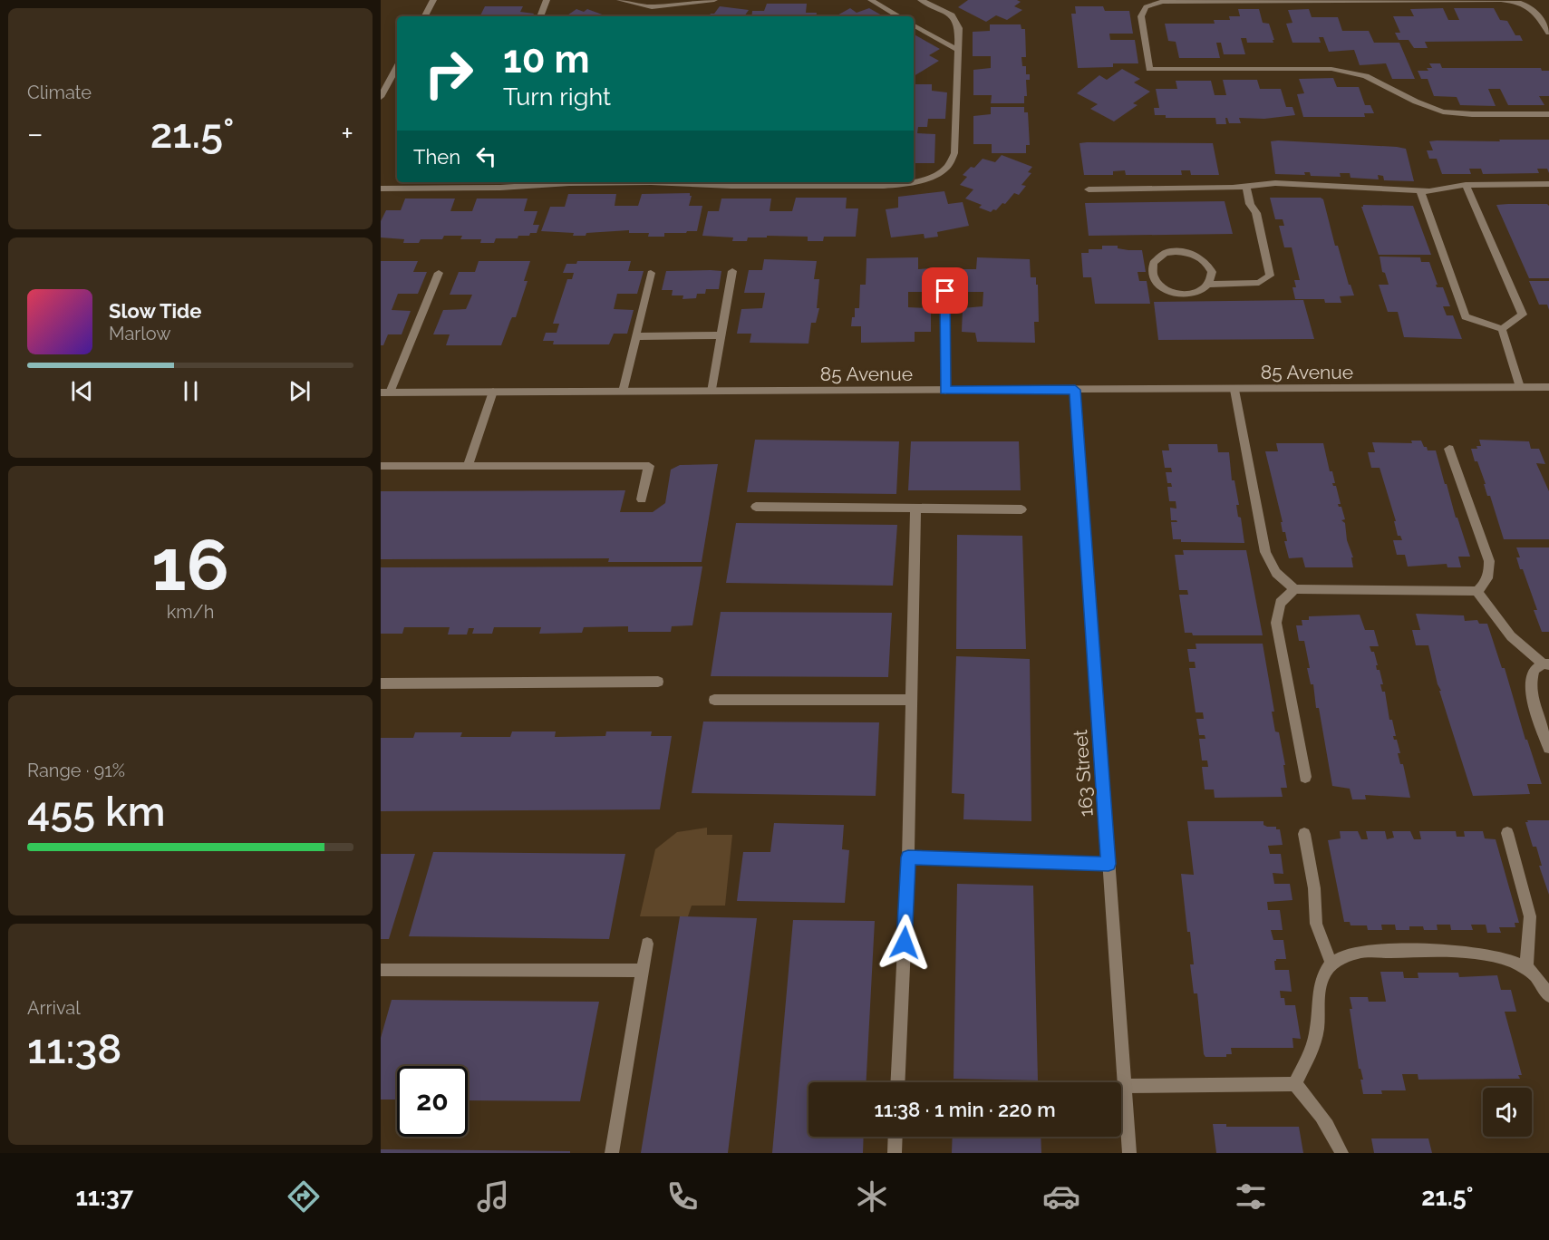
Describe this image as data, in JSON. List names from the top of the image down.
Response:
{
  "streets": {
    "street": ["85 Avenue", "163 Street"]
  },
  "crossings": [
    ["85 Avenue", "163 Street"]
  ],
  "page": {
    "tile": [
      "Climate",
      ["16", "km/h"],
      ["Range · 91%", "455 km"],
      ["Arrival", "11:38"]
    ],
    "turn": ["10 m", "Turn right"],
    "heat": ["−", "21.5°", "+"],
    "then": "Then",
    "song": ["Slow Tide", "Marlow"],
    "limit": "20",
    "trip": "11:38 · 1 min · 220 m",
    "tabs": ["11:37", "21.5°"]
  }
}
